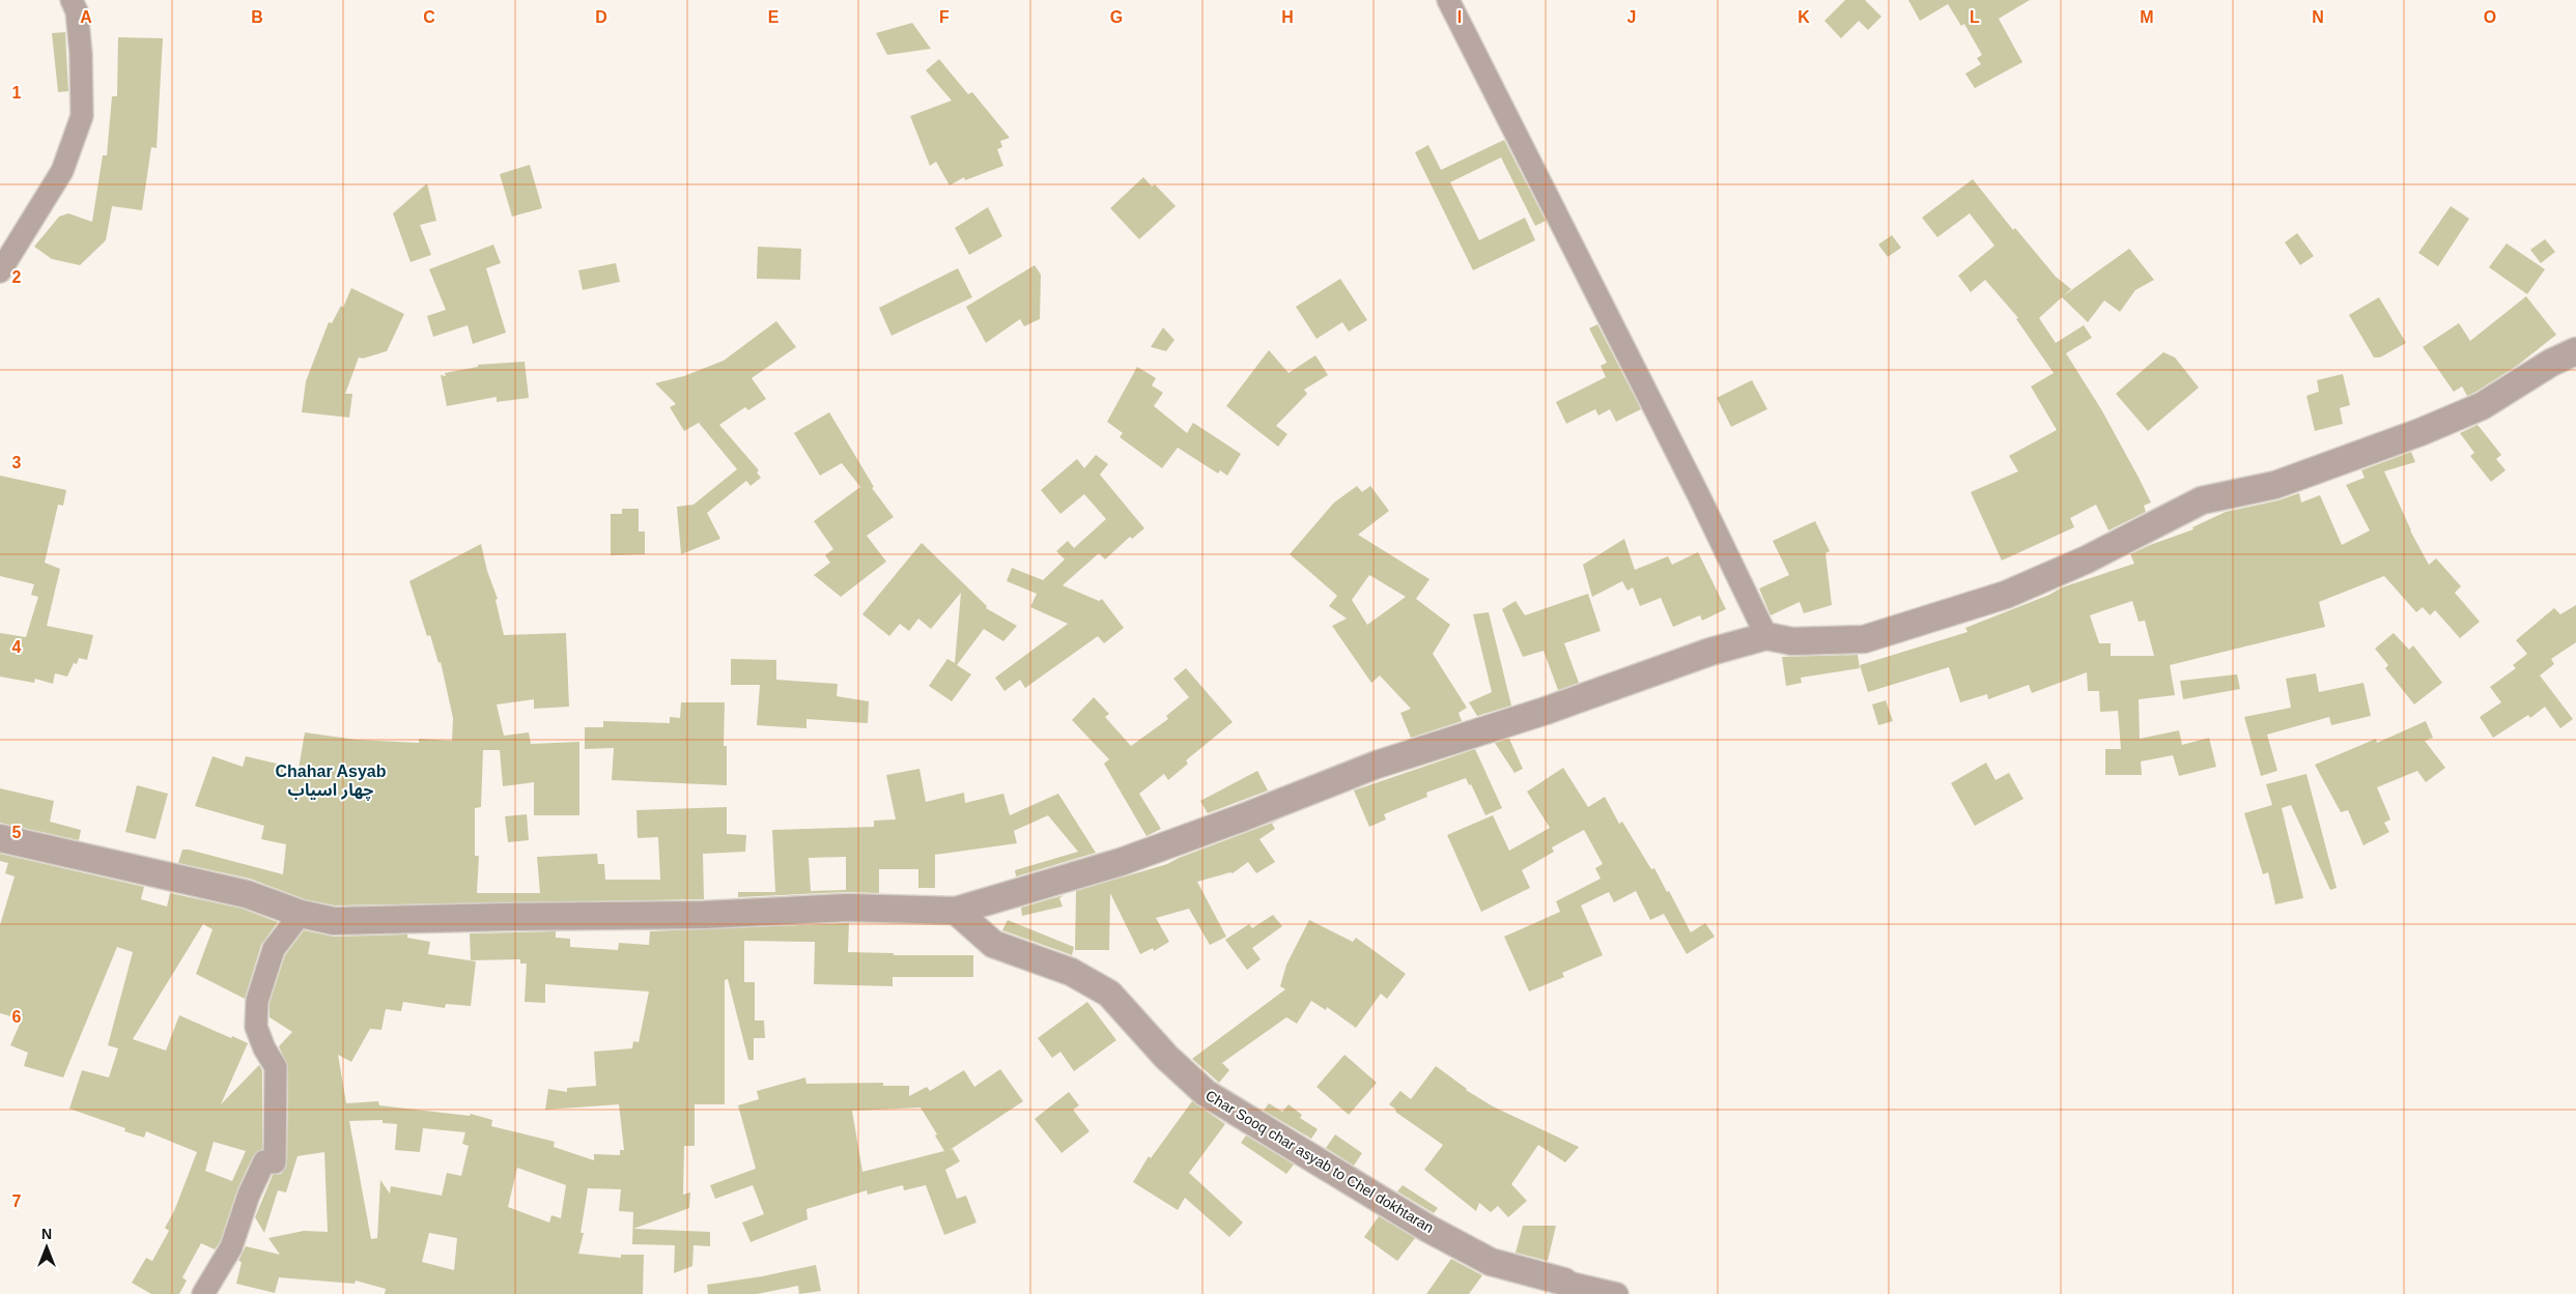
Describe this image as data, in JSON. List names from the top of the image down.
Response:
{
  "streets": {
    "street": ["Char Sooq char asyab to Chel dokhtaran"]
  },
  "districts": ["Chahar Asyab چهار اسیاب"],
  "north": "top",
  "grid": {
    "columns": [
      "A",
      "B",
      "C",
      "D",
      "E",
      "F",
      "G",
      "H",
      "I",
      "J",
      "K",
      "L",
      "M",
      "N",
      "O"
    ],
    "rows": [
      "1",
      "2",
      "3",
      "4",
      "5",
      "6",
      "7"
    ]
  }
}
